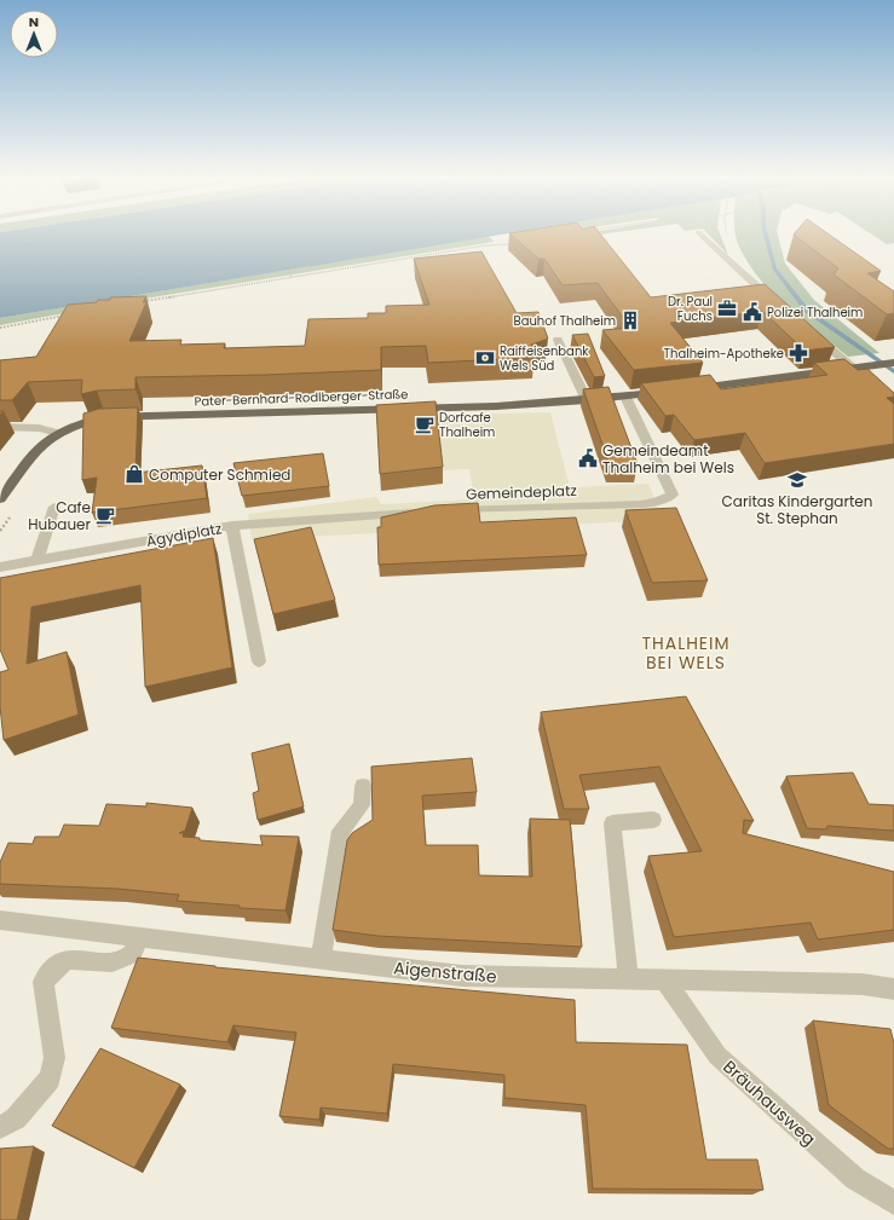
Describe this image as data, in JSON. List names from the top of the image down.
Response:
{
  "streets": {
    "main road": ["Pater-Bernhard-Rodlberger-Straße"],
    "street": [
      "Gemeindeplatz",
      "Ägydiplatz",
      "Aigenstraße",
      "Bräuhausweg"
    ]
  },
  "crossings": [
    ["Pater-Bernhard-Rodlberger-Straße", "Gemeindeplatz"],
    ["Aigenstraße", "Bräuhausweg"]
  ],
  "districts": ["THALHEIM BEI WELS"],
  "places": {
    "office": ["Dr. Paul Fuchs"],
    "public building": ["Polizei Thalheim", "Gemeindeamt Thalheim bei Wels"],
    "building": ["Bauhof Thalheim"],
    "pharmacy": ["Thalheim-Apotheke"],
    "bank": ["Raiffeisenbank Wels Süd"],
    "cafe": ["Dorfcafe Thalheim", "Cafe Hubauer"],
    "shop": ["Computer Schmied"],
    "school or university": ["Caritas Kindergarten St. Stephan"]
  },
  "north": "top"
}
